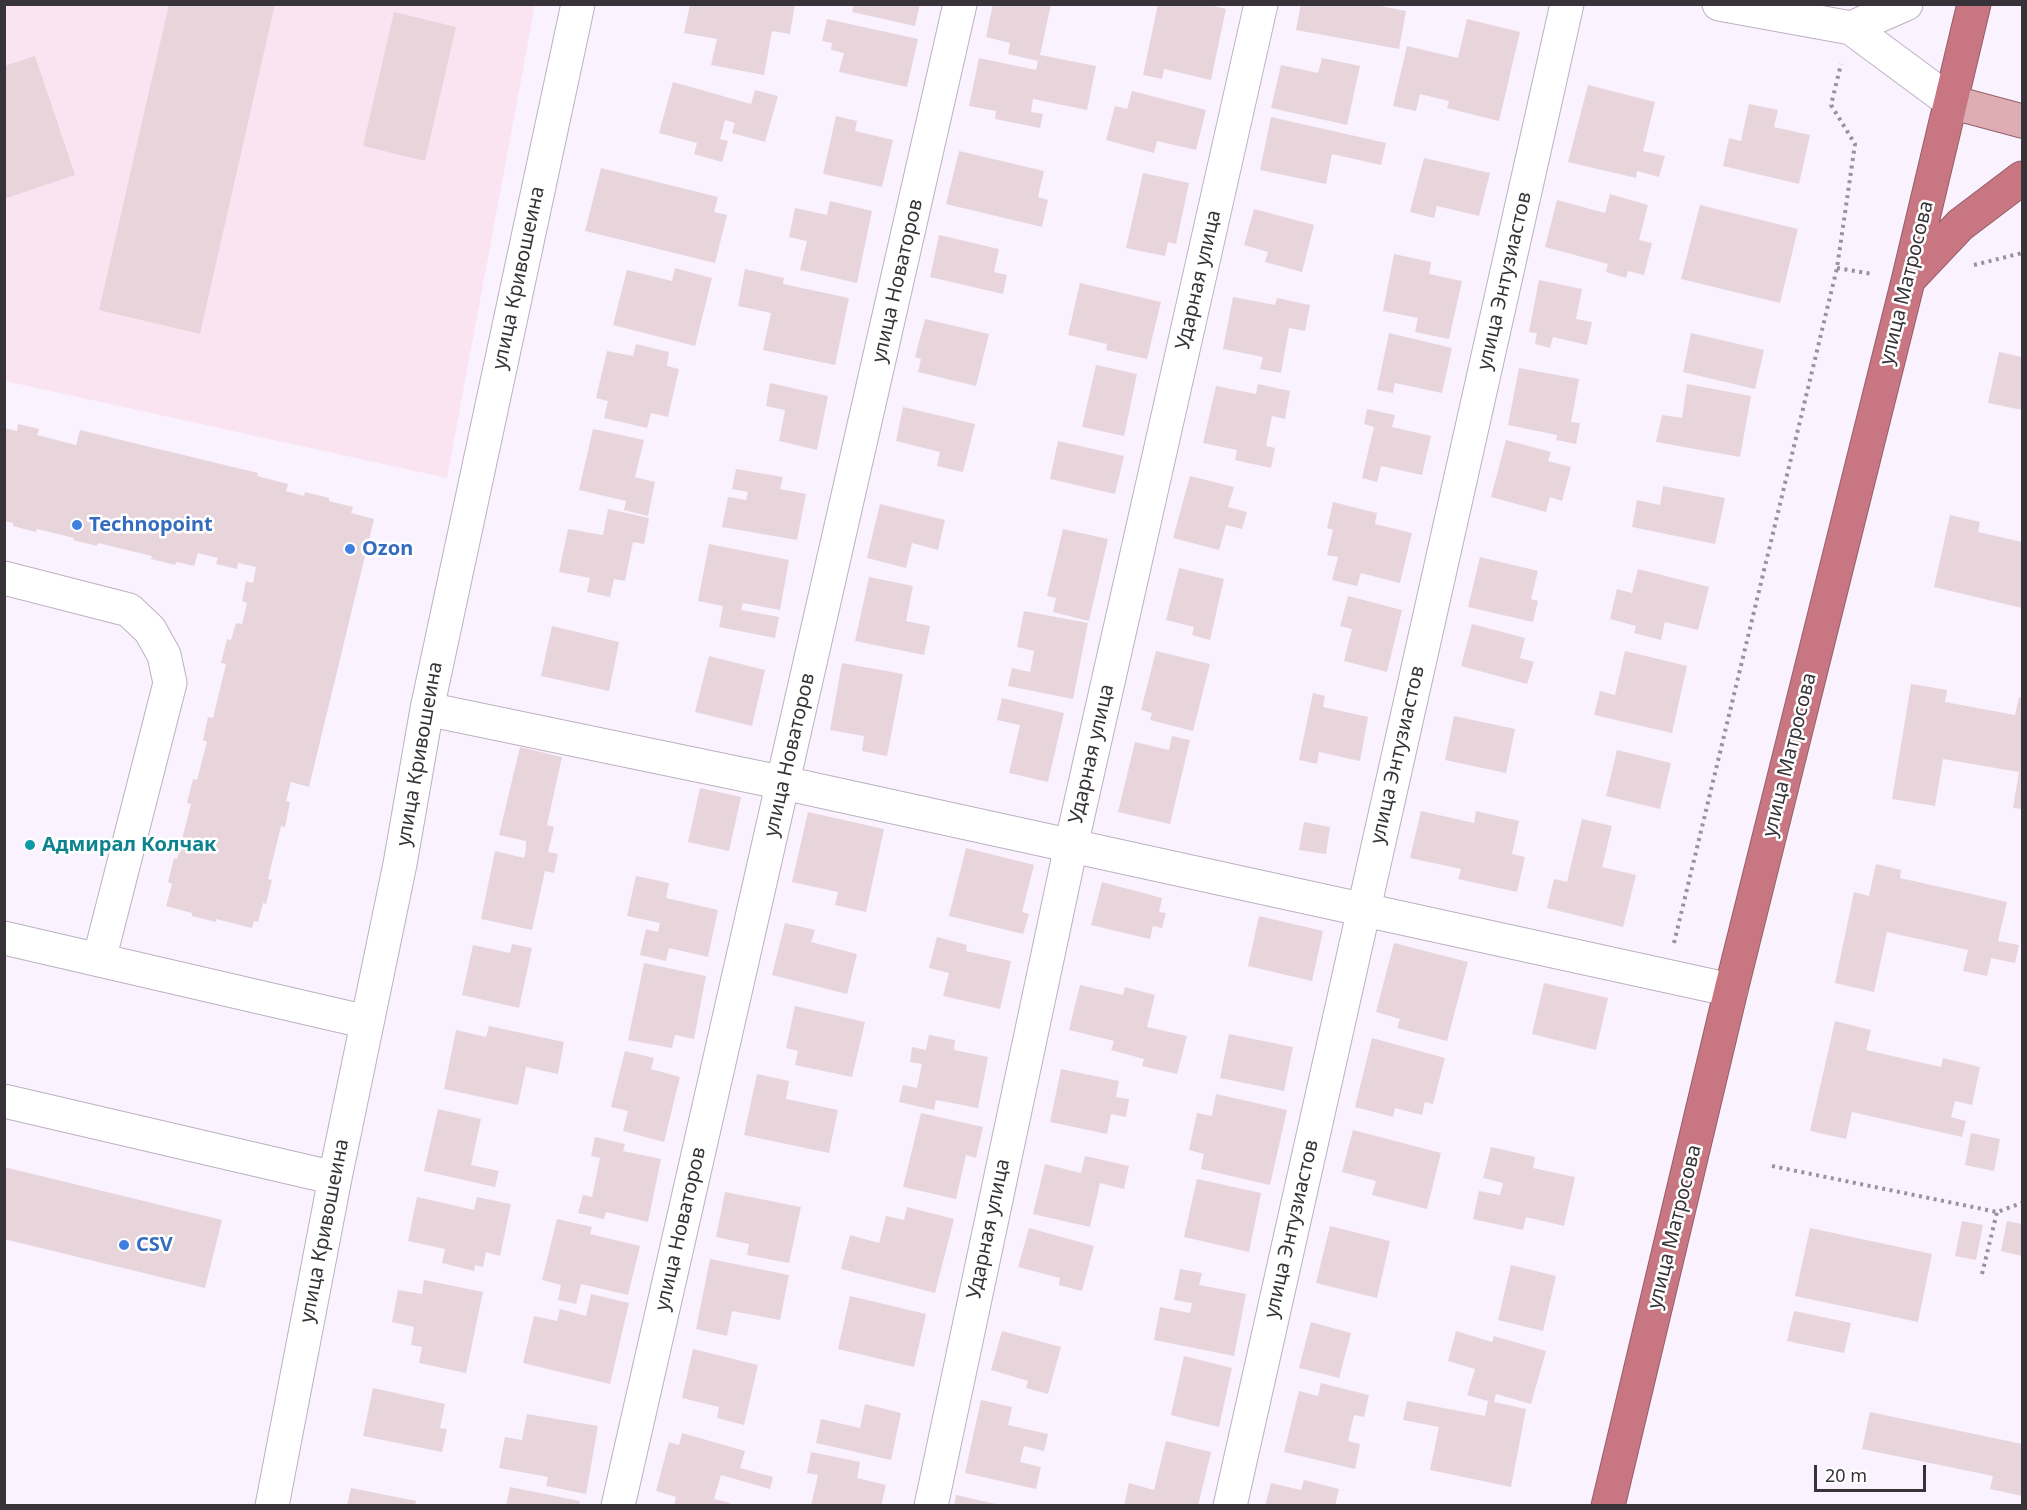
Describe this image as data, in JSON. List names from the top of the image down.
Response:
{
  "streets": {
    "highway": ["улица Матросова"],
    "street": [
      "улица Кривошеина",
      "Ударная улица",
      "улица Новаторов",
      "улица Энтузиастов"
    ]
  },
  "places": [
    "Technopoint",
    "Ozon",
    "Адмирал Колчак",
    "CSV"
  ],
  "scale_bar": "20 m"
}
